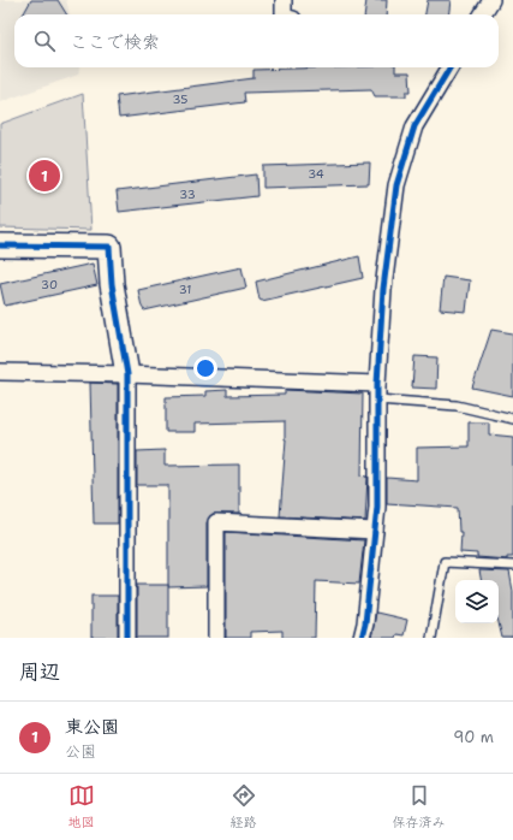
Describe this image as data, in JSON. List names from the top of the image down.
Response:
{
  "house_numbers": [
    "35",
    "34",
    "33",
    "30",
    "31"
  ],
  "page": {
    "search": "ここで検索",
    "pins": "1",
    "heading": "周辺",
    "list": [
      {
        "mark": "1",
        "name": "東公園",
        "note": "公園",
        "value": "90 m"
      }
    ],
    "nav": ["地図", "経路", "保存済み"]
  }
}
